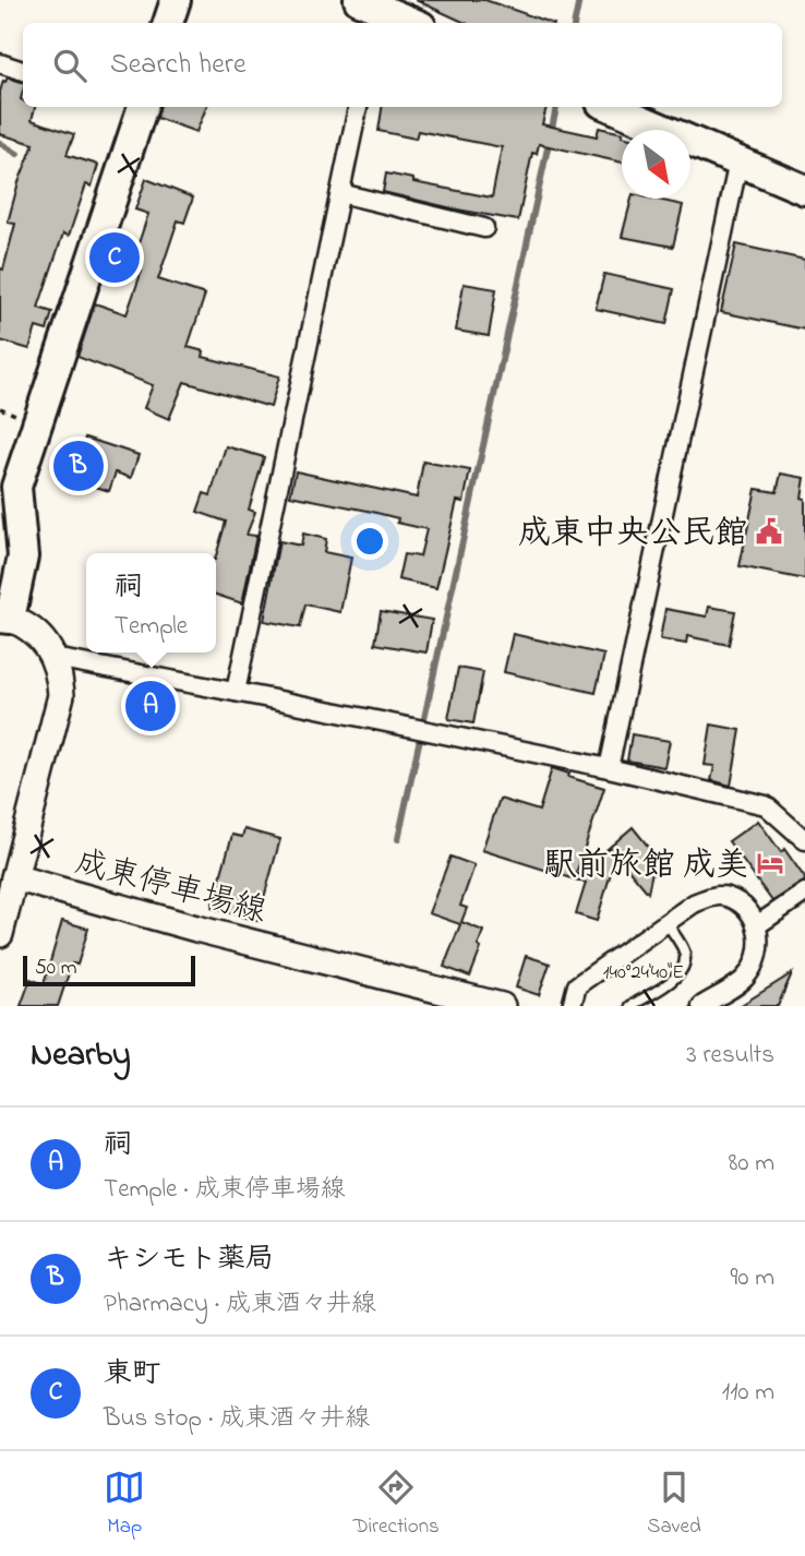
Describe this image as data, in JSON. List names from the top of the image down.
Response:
{
  "streets": {
    "main road": ["成東停車場線"]
  },
  "places": {
    "public building": ["成東中央公民館"],
    "hotel": ["駅前旅館 成美"]
  },
  "scale_bar": "50 m",
  "north": "bottom right",
  "page": {
    "search": "Search here",
    "pins": ["C", "B", "A"],
    "popup": ["祠", "Temple"],
    "scale": "50 m",
    "heading": ["Nearby", "3 results"],
    "list": [
      {
        "mark": "A",
        "name": "祠",
        "note": "Temple · 成東停車場線",
        "value": "80 m"
      },
      {
        "mark": "B",
        "name": "キシモト薬局",
        "note": "Pharmacy · 成東酒々井線",
        "value": "90 m"
      },
      {
        "mark": "C",
        "name": "東町",
        "note": "Bus stop · 成東酒々井線",
        "value": "110 m"
      }
    ],
    "nav": ["Map", "Directions", "Saved"]
  },
  "coordinates": ["140°24'40\"E"]
}
